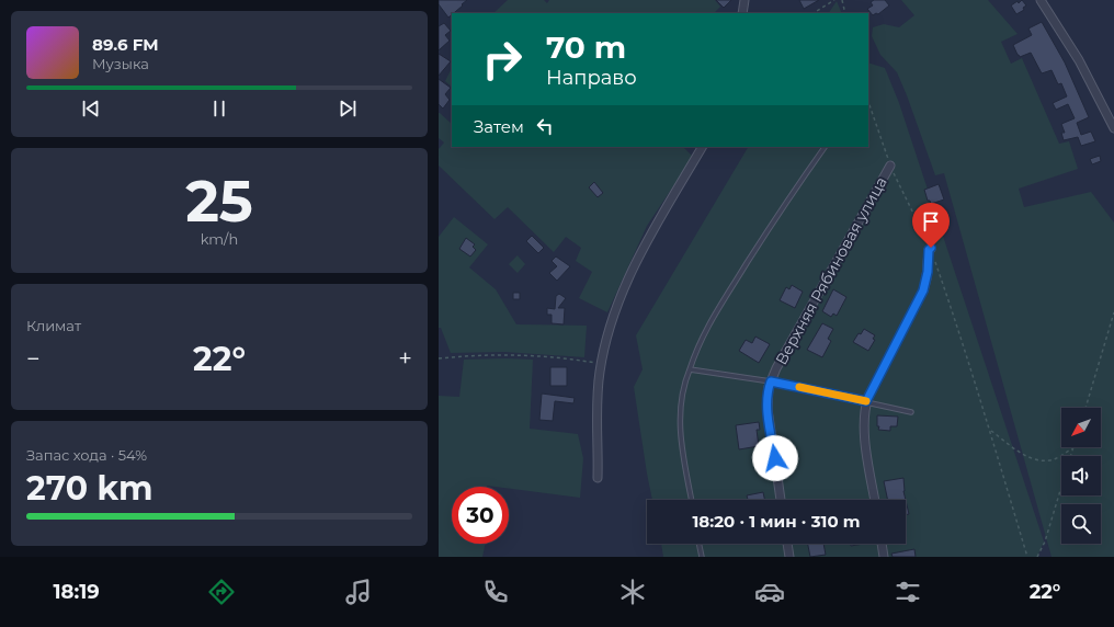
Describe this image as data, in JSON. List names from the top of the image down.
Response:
{
  "streets": {
    "street": ["Верхняя Рябиновая улица"]
  },
  "north": "bottom left",
  "page": {
    "turn": ["70 m", "Направо"],
    "song": ["89.6 FM", "Музыка"],
    "then": "Затем",
    "tile": [
      ["25", "km/h"],
      "Климат",
      ["Запас хода · 54%", "270 km"]
    ],
    "heat": ["−", "22°", "+"],
    "limit": "30",
    "trip": "18:20 · 1 мин · 310 m",
    "tabs": ["18:19", "22°"]
  }
}
